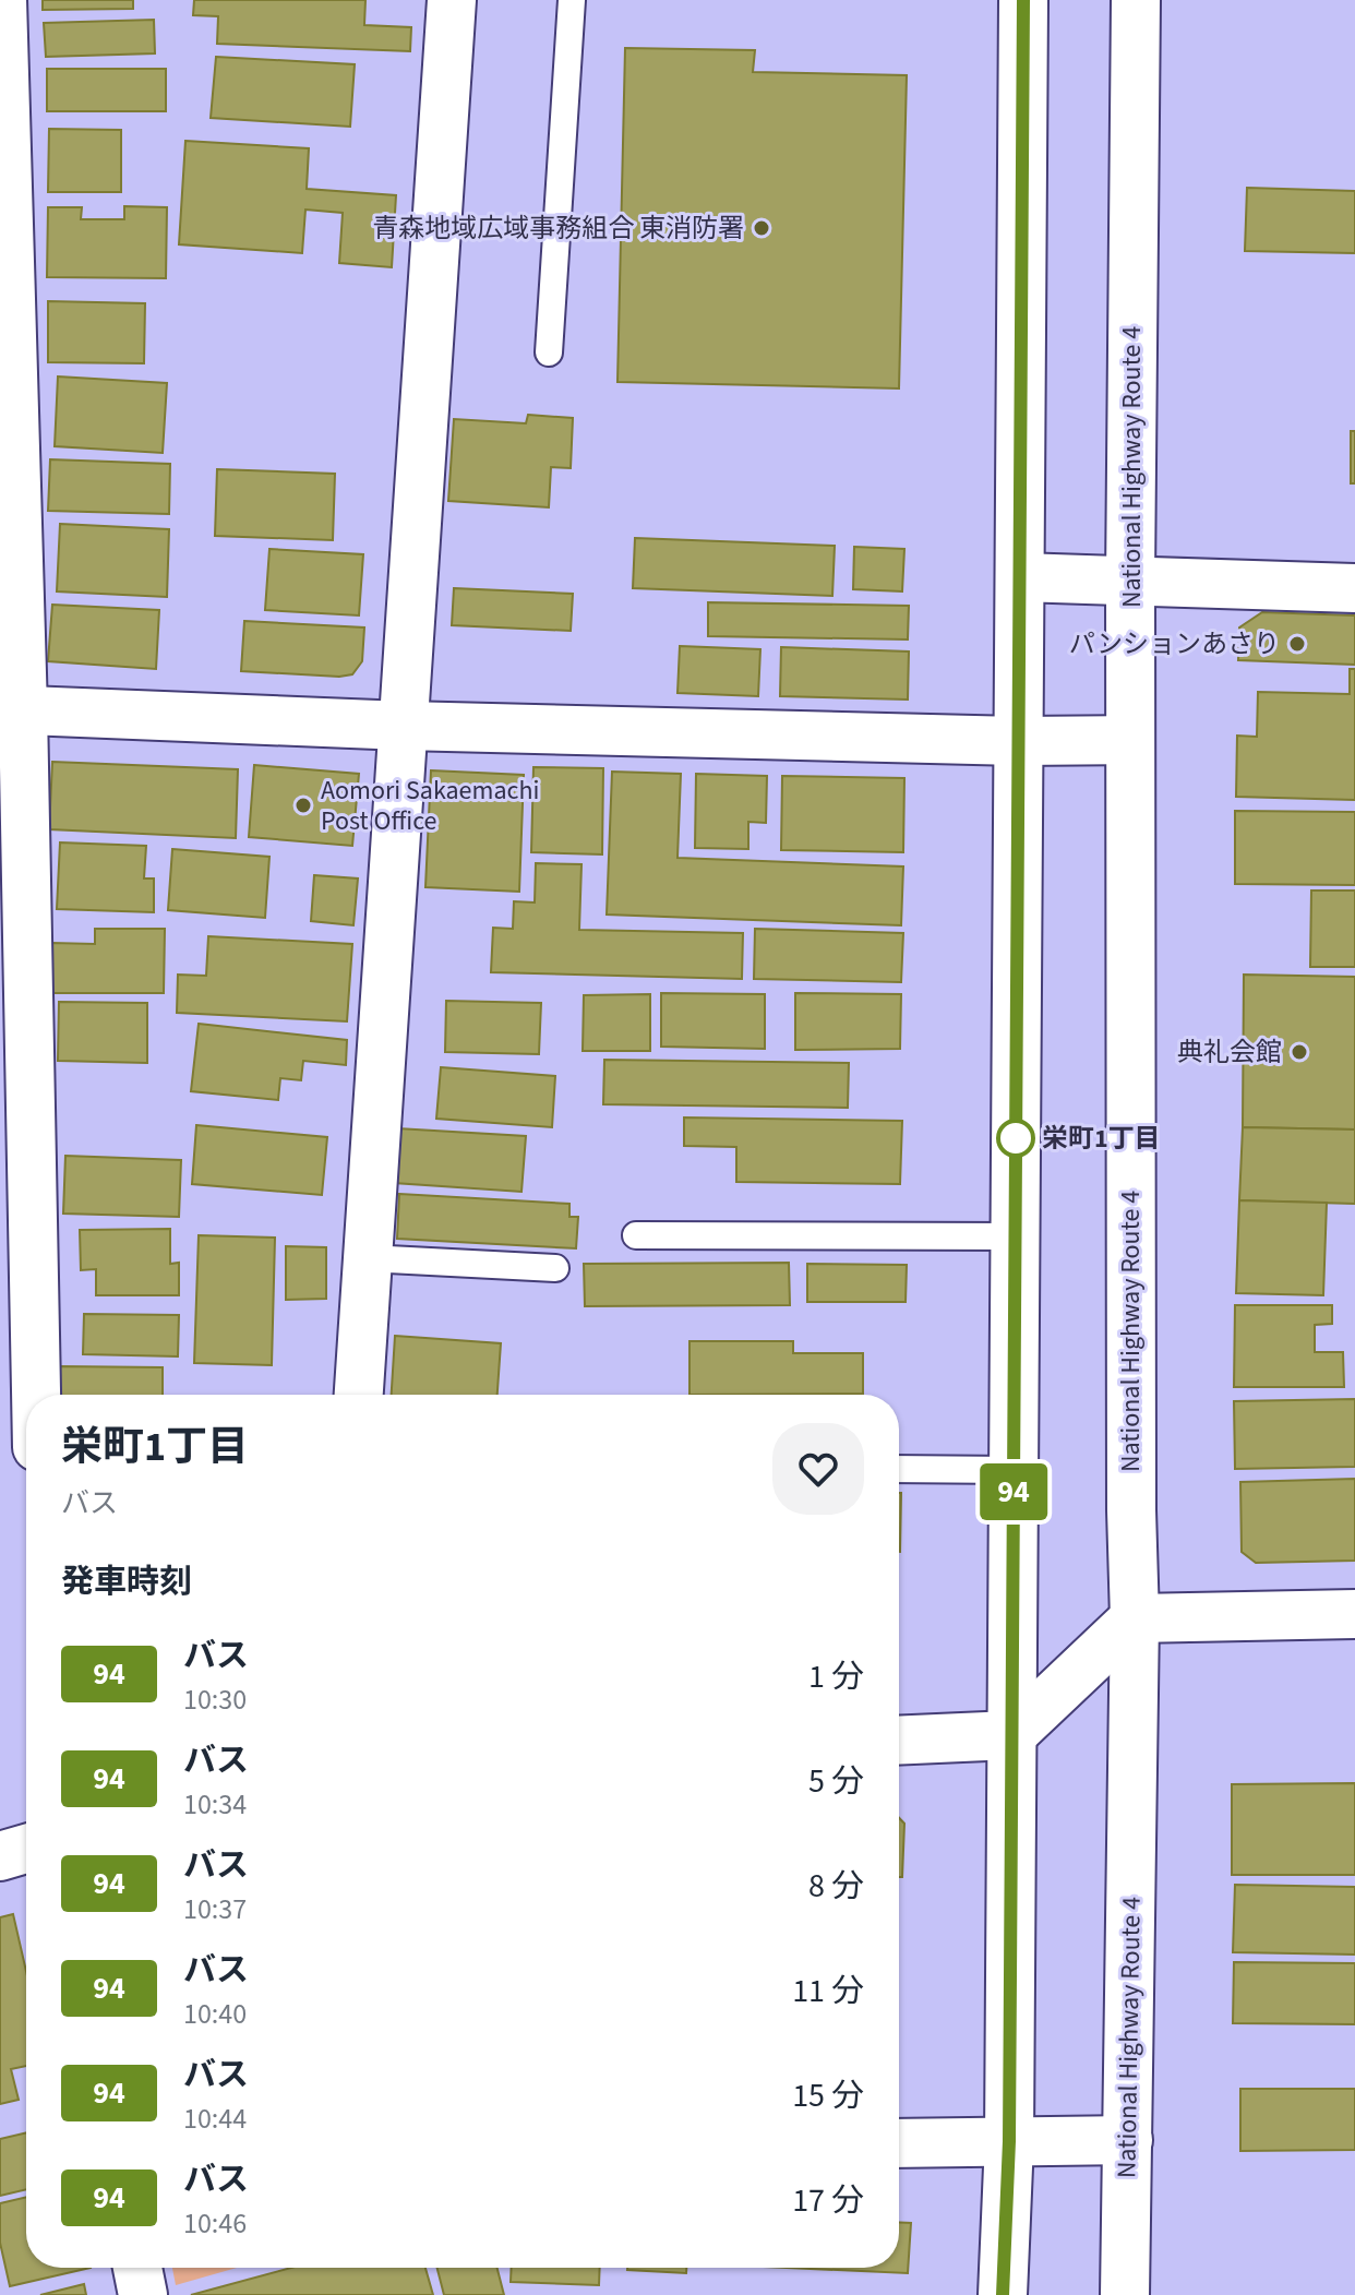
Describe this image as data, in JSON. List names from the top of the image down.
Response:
{
  "streets": {
    "main road": ["National Highway Route 4"]
  },
  "places": [
    "青森地域広域事務組合 東消防署",
    "パンションあさり",
    "Aomori Sakaemachi Post Office",
    "典礼会館",
    "栄町1丁目"
  ],
  "lines": ["bus line 94"],
  "page": {
    "on_map": "94",
    "heading": [
      ["栄町1丁目", "バス"],
      "発車時刻"
    ],
    "list": [
      {
        "mark": "94",
        "name": "バス",
        "note": "10:30",
        "value": "1 分"
      },
      {
        "mark": "94",
        "name": "バス",
        "note": "10:34",
        "value": "5 分"
      },
      {
        "mark": "94",
        "name": "バス",
        "note": "10:37",
        "value": "8 分"
      },
      {
        "mark": "94",
        "name": "バス",
        "note": "10:40",
        "value": "11 分"
      },
      {
        "mark": "94",
        "name": "バス",
        "note": "10:44",
        "value": "15 分"
      },
      {
        "mark": "94",
        "name": "バス",
        "note": "10:46",
        "value": "17 分"
      }
    ]
  }
}
